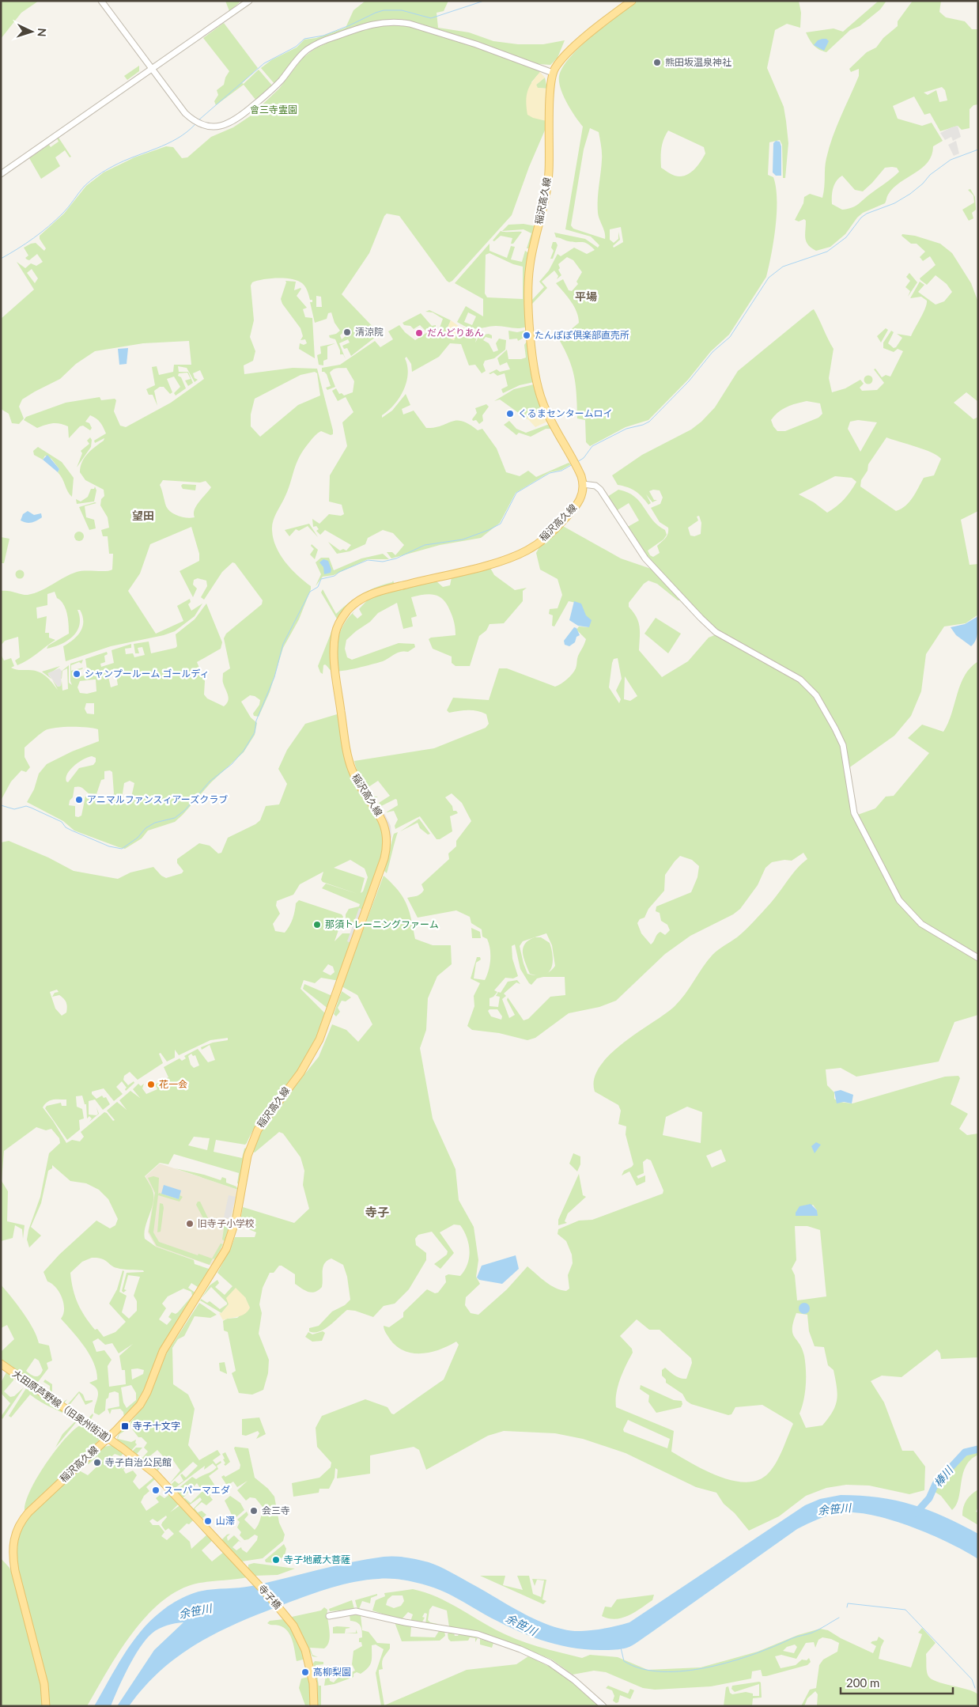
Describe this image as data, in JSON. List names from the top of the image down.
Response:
{
  "streets": {
    "main road": ["稲沢高久線", "大田原芦野線（旧奥州街道）", "寺子橋"]
  },
  "crossings": [
    ["稲沢高久線", "大田原芦野線（旧奥州街道）"],
    ["大田原芦野線（旧奥州街道）", "寺子橋"]
  ],
  "districts": ["平場", "望田", "寺子"],
  "water": ["棒川", "余笹川"],
  "parks": ["會三寺霊園"],
  "places": {
    "other": [
      "熊田坂温泉神社",
      "清涼院",
      "だんどりあん",
      "たんぽぽ倶楽部直売所",
      "くるまセンタームロイ",
      "シャンプールーム ゴールディ",
      "アニマルファンスィアーズクラブ",
      "那須トレーニングファーム",
      "花一会",
      "旧寺子小学校",
      "寺子自治公民館",
      "スーパーマエダ",
      "会三寺",
      "山澤",
      "寺子地蔵大菩薩",
      "高柳梨園"
    ],
    "transit": ["寺子十文字"]
  },
  "scale_bar": "200 m",
  "north": "right"
}
